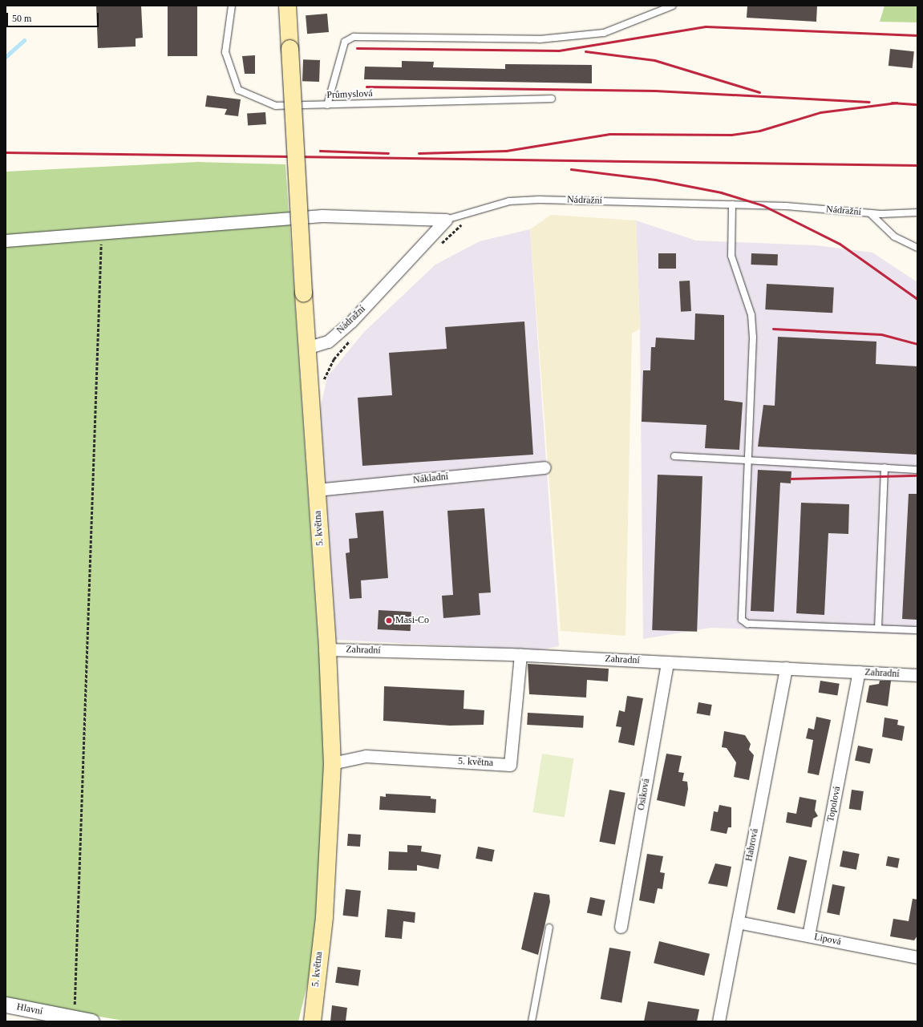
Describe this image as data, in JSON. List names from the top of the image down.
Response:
{
  "streets": {
    "main road": ["5. května"],
    "street": [
      "Nádražní",
      "Nákladní",
      "Zahradní",
      "Osiková",
      "Topolová",
      "Habrová",
      "Lipová",
      "Hlavní"
    ],
    "lane": ["Průmyslová"]
  },
  "crossings": [
    ["Nádražní", "5. května"],
    ["Nákladní", "5. května"],
    ["5. května", "Zahradní"],
    ["Zahradní", "Osiková"],
    ["Zahradní", "Topolová"],
    ["Zahradní", "Habrová"],
    ["Topolová", "Lipová"],
    ["Habrová", "Lipová"]
  ],
  "places": ["Masi-Co"],
  "scale_bar": "50 m"
}
